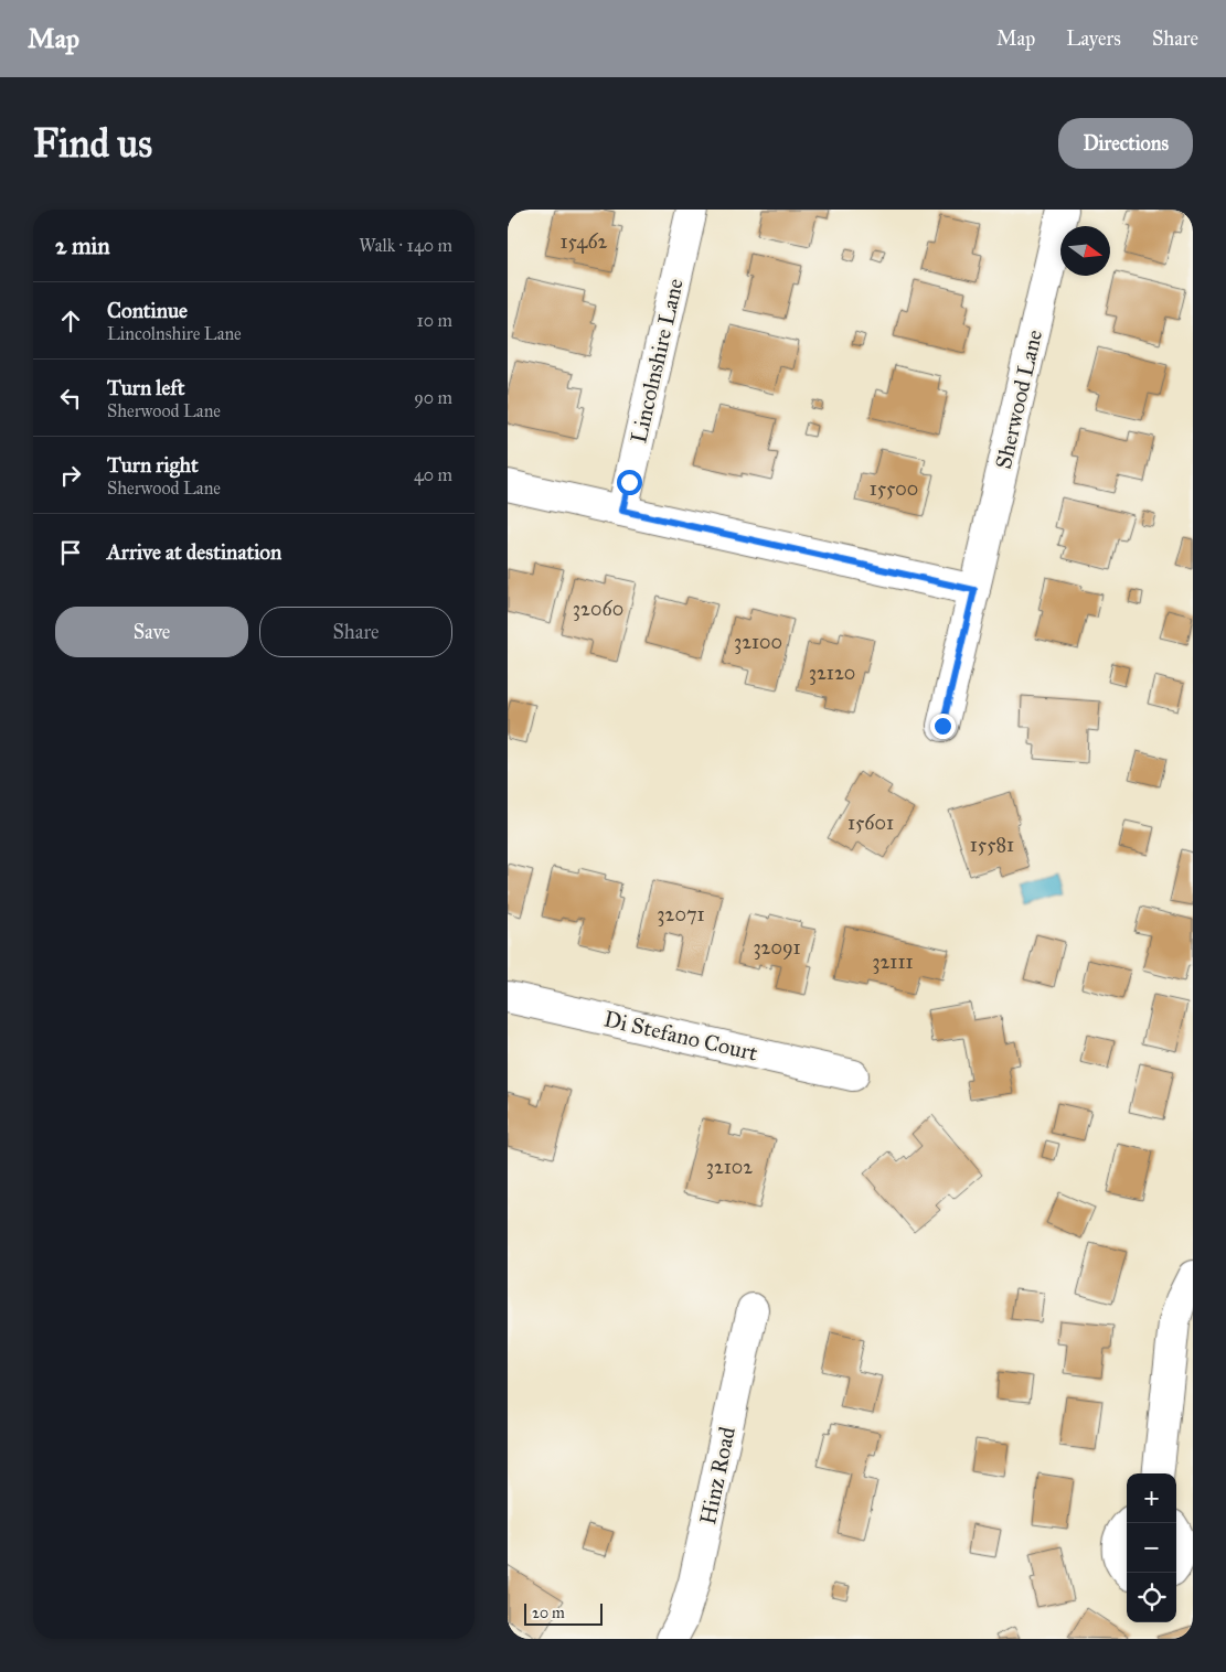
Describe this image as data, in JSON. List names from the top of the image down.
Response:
{
  "streets": {
    "street": [
      "Lincolnshire Lane",
      "Sherwood Lane",
      "Di Stefano Court",
      "Hinz Road"
    ]
  },
  "house_numbers": [
    "15462",
    "15500",
    "32060",
    "32100",
    "32120",
    "15601",
    "15581",
    "32071",
    "32091",
    "32111",
    "32102"
  ],
  "scale_bar": "20 m",
  "north": "right",
  "page": {
    "header": "Map",
    "nav": ["Map", "Layers", "Share"],
    "buttons": [
      "Directions",
      ["Save", "Share"]
    ],
    "title": "Find us",
    "heading": ["2 min", "Walk · 140 m"],
    "list": [
      ["Continue", "Lincolnshire Lane", "10 m"],
      ["Turn left", "Sherwood Lane", "90 m"],
      ["Turn right", "Sherwood Lane", "40 m"],
      "Arrive at destination"
    ],
    "map_buttons": ["+", "−"],
    "scale": "20 m"
  }
}
